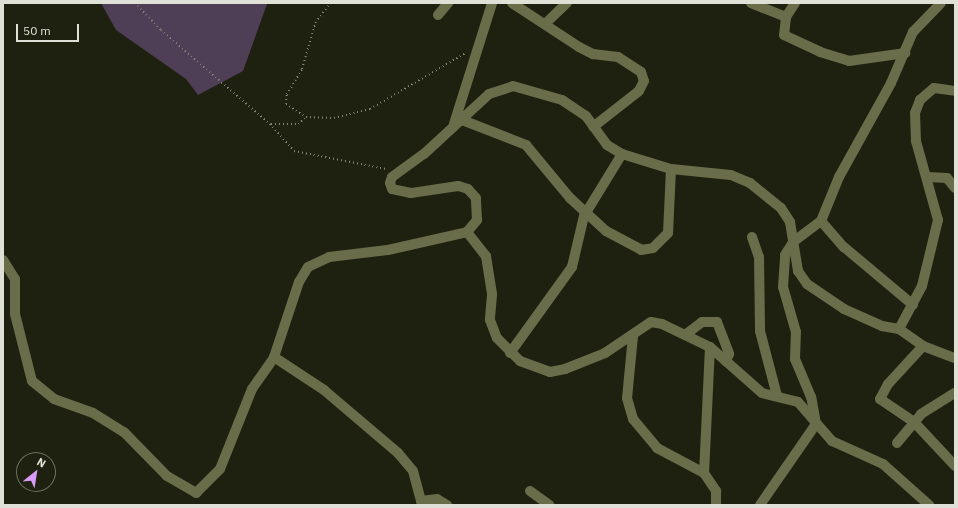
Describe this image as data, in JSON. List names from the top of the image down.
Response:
{
  "scale_bar": "50 m",
  "north": "top right"
}
